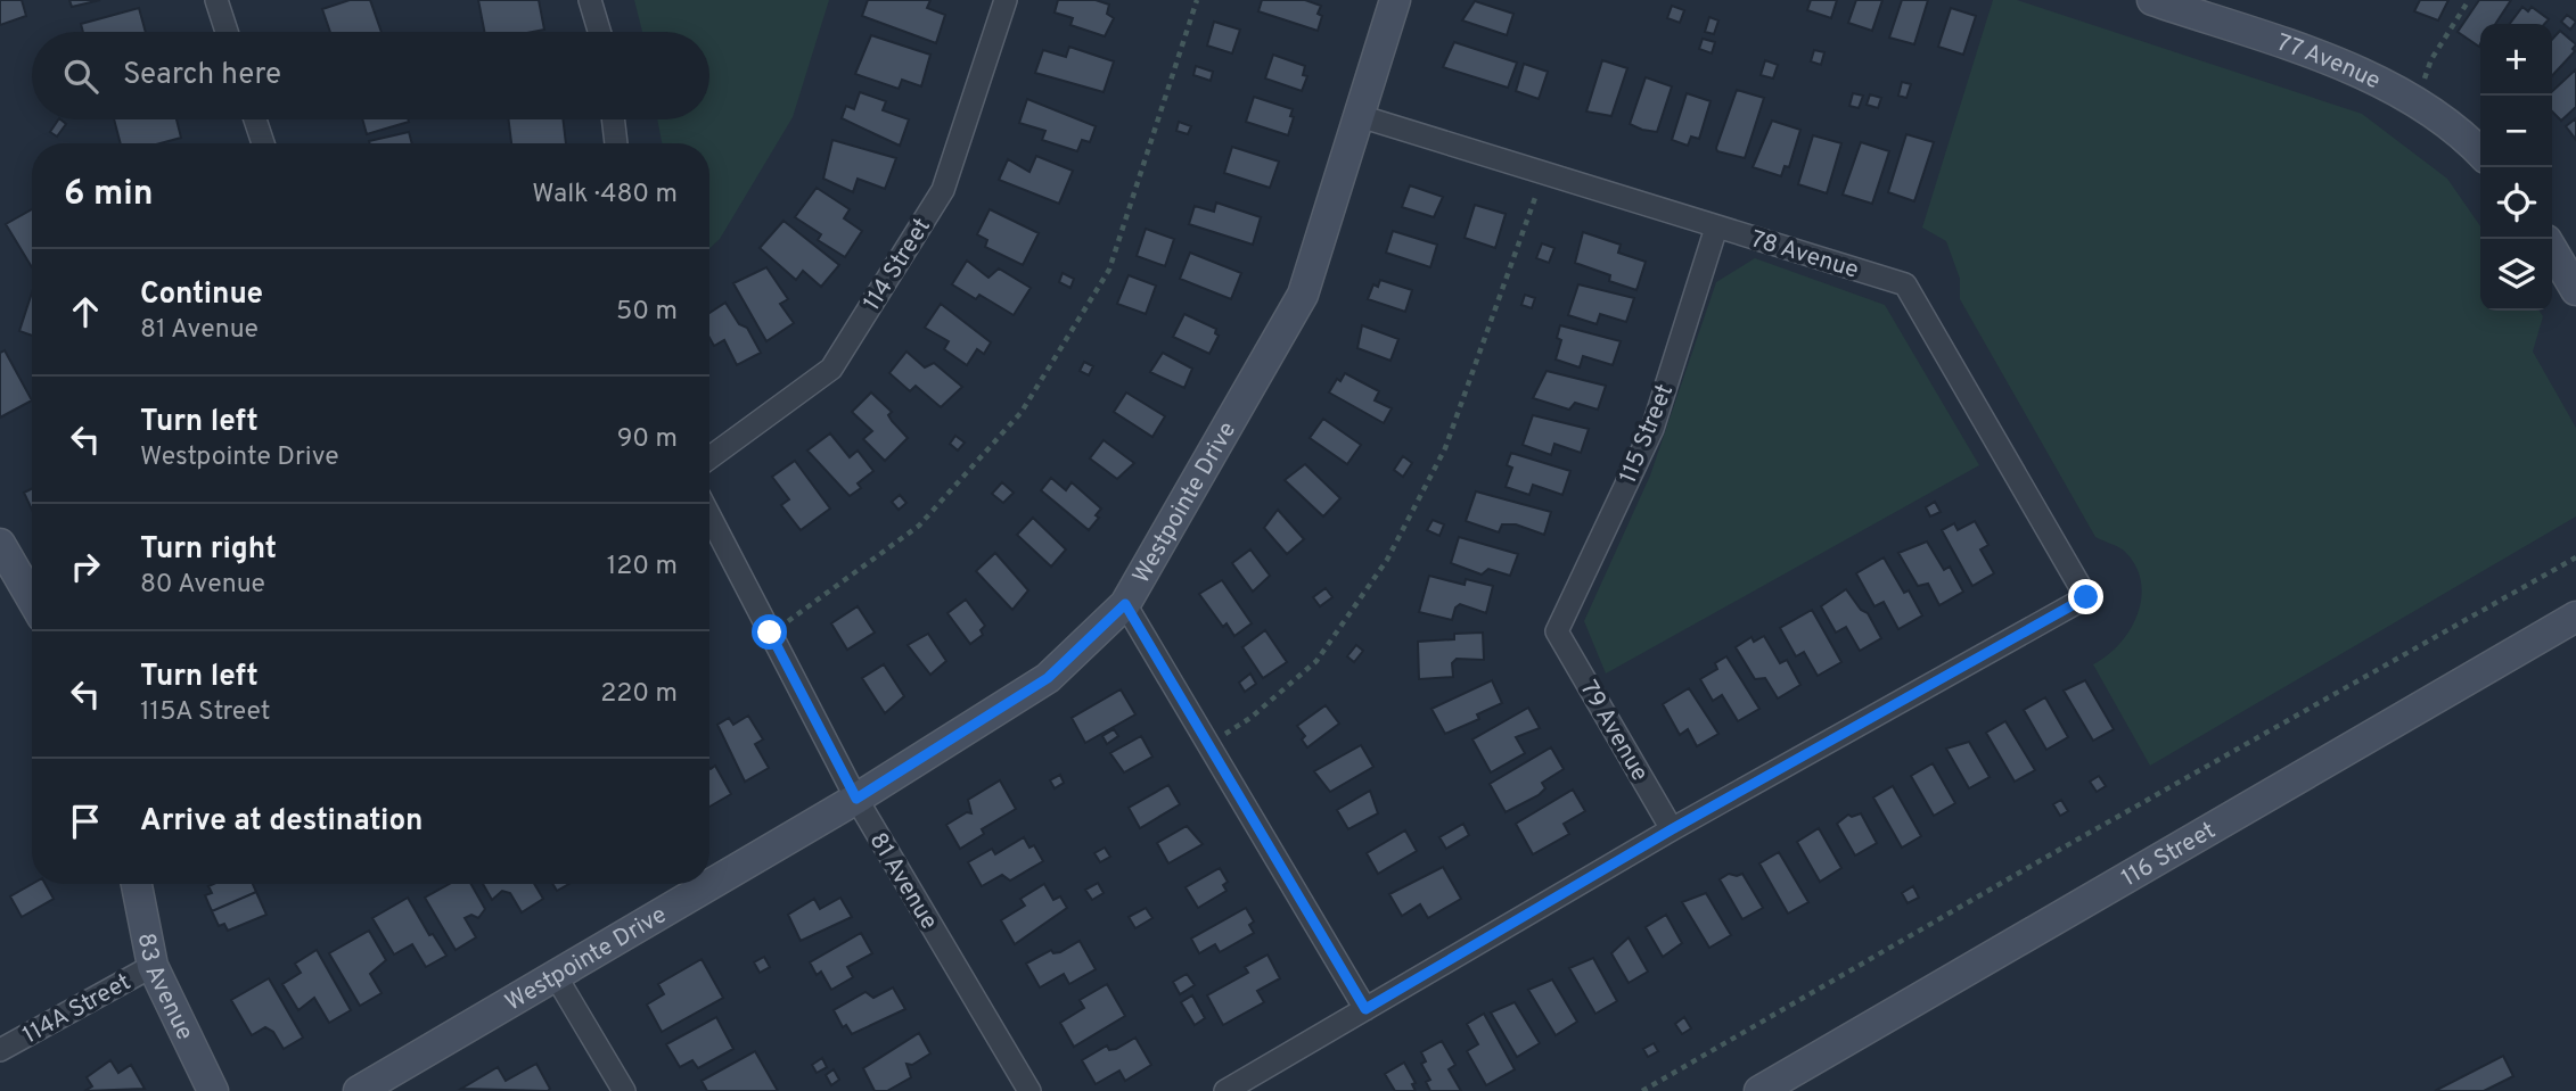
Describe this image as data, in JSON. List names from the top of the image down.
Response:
{
  "streets": {
    "street": [
      "77 Avenue",
      "78 Avenue",
      "114 Street",
      "115 Street",
      "Westpointe Drive",
      "79 Avenue",
      "116 Street",
      "81 Avenue",
      "83 Avenue",
      "114A Street"
    ]
  },
  "crossings": [
    ["78 Avenue", "115 Street"],
    ["78 Avenue", "Westpointe Drive"],
    ["78 Avenue", "79 Avenue"],
    ["115 Street", "79 Avenue"],
    ["Westpointe Drive", "81 Avenue"],
    ["83 Avenue", "114A Street"]
  ],
  "page": {
    "map_buttons": ["+", "−"],
    "search": "Search here",
    "heading": ["6 min", "Walk · 480 m"],
    "list": [
      ["Continue", "81 Avenue", "50 m"],
      ["Turn left", "Westpointe Drive", "90 m"],
      ["Turn right", "80 Avenue", "120 m"],
      ["Turn left", "115A Street", "220 m"],
      "Arrive at destination"
    ]
  }
}
